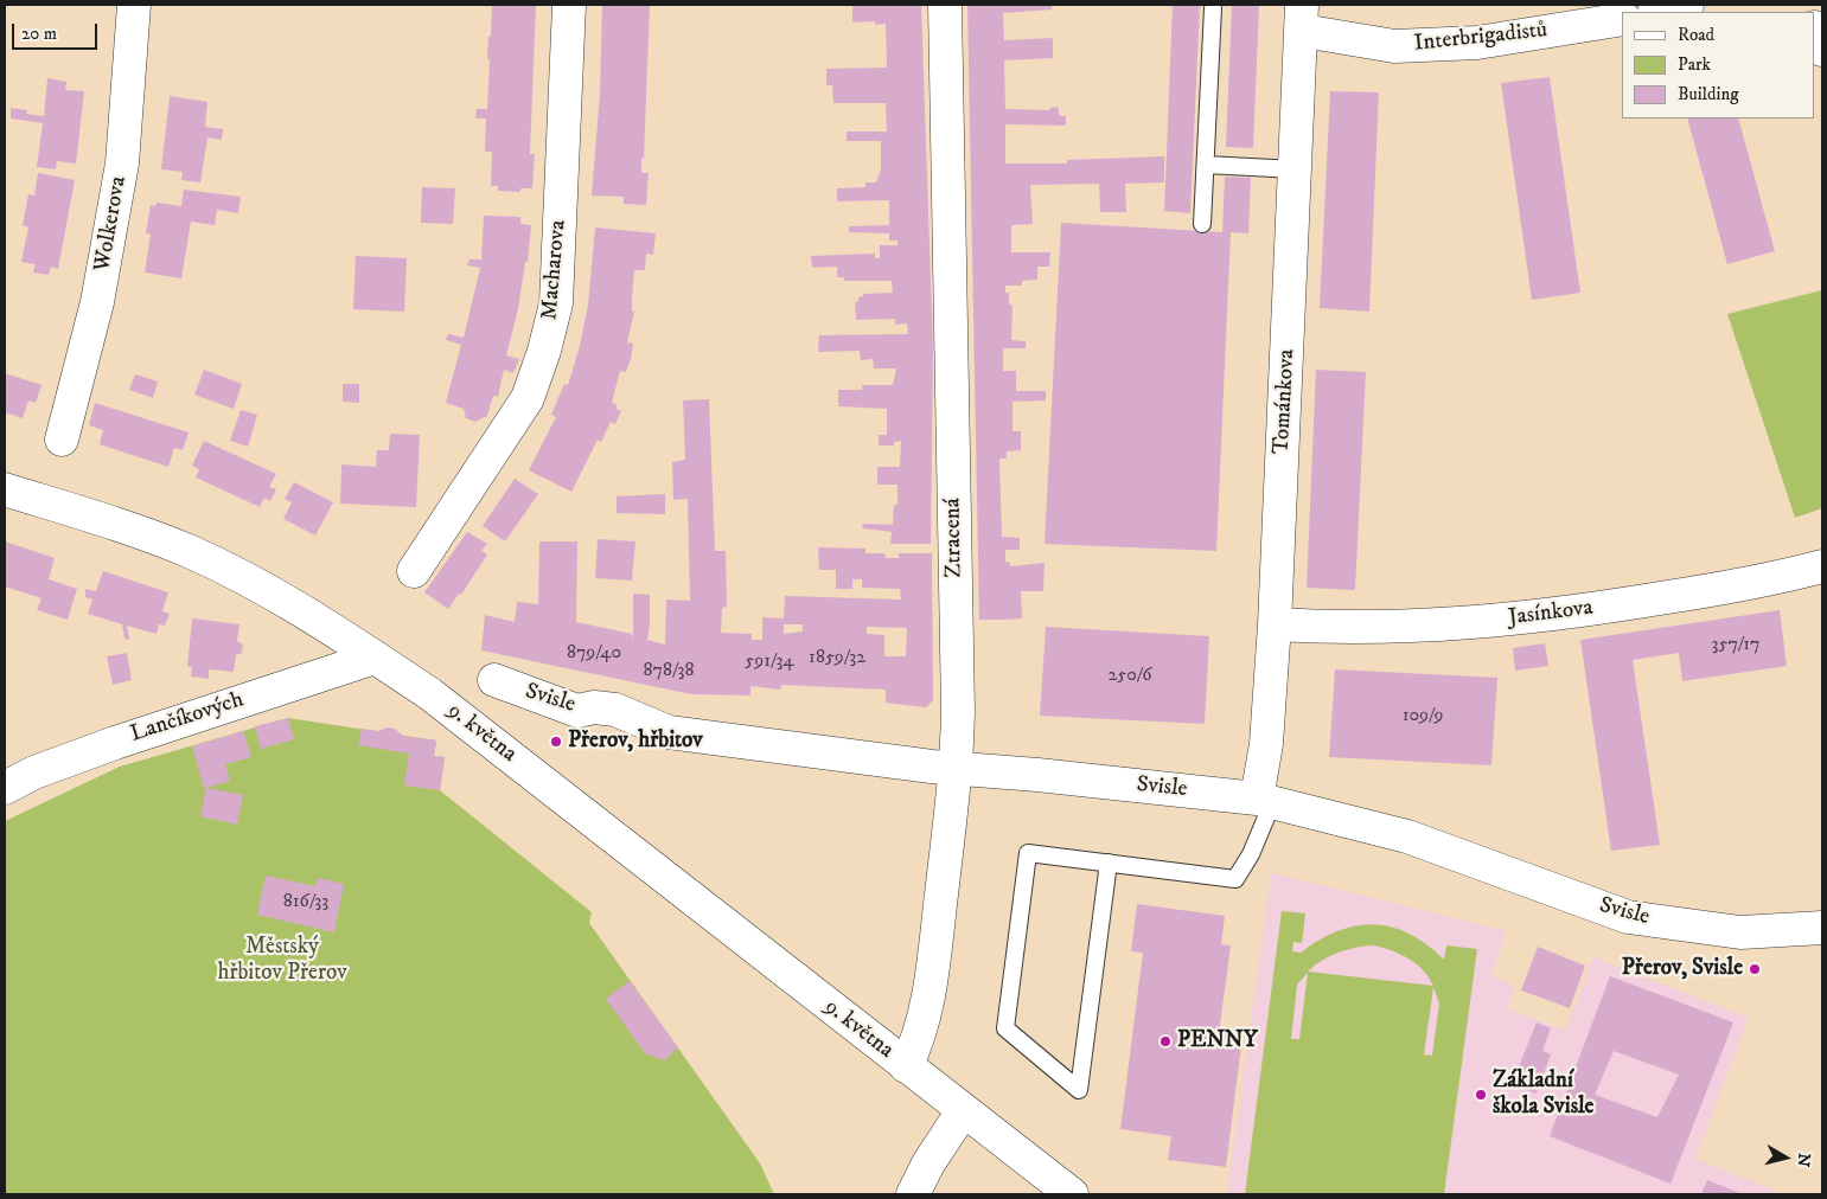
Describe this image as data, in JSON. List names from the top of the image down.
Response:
{
  "streets": {
    "street": [
      "Interbrigadistů",
      "Wolkerova",
      "Macharova",
      "Tománkova",
      "Ztracená",
      "Jasínkova",
      "Svisle",
      "Lančíkových",
      "9. května"
    ]
  },
  "crossings": [
    ["Interbrigadistů", "Tománkova"],
    ["Tománkova", "Jasínkova"],
    ["Tománkova", "Svisle"],
    ["Ztracená", "Svisle"],
    ["Ztracená", "9. května"],
    ["Lančíkových", "9. května"]
  ],
  "parks": ["Městský hřbitov Přerov"],
  "places": [
    "Přerov, hřbitov",
    "Přerov, Svisle",
    "PENNY",
    "Základní škola Svisle"
  ],
  "house_numbers": [
    "357/17",
    "879/40",
    "1859/32",
    "591/34",
    "878/38",
    "250/6",
    "109/9",
    "816/33"
  ],
  "legend": ["Road", "Park", "Building"],
  "scale_bar": "20 m",
  "north": "right"
}
